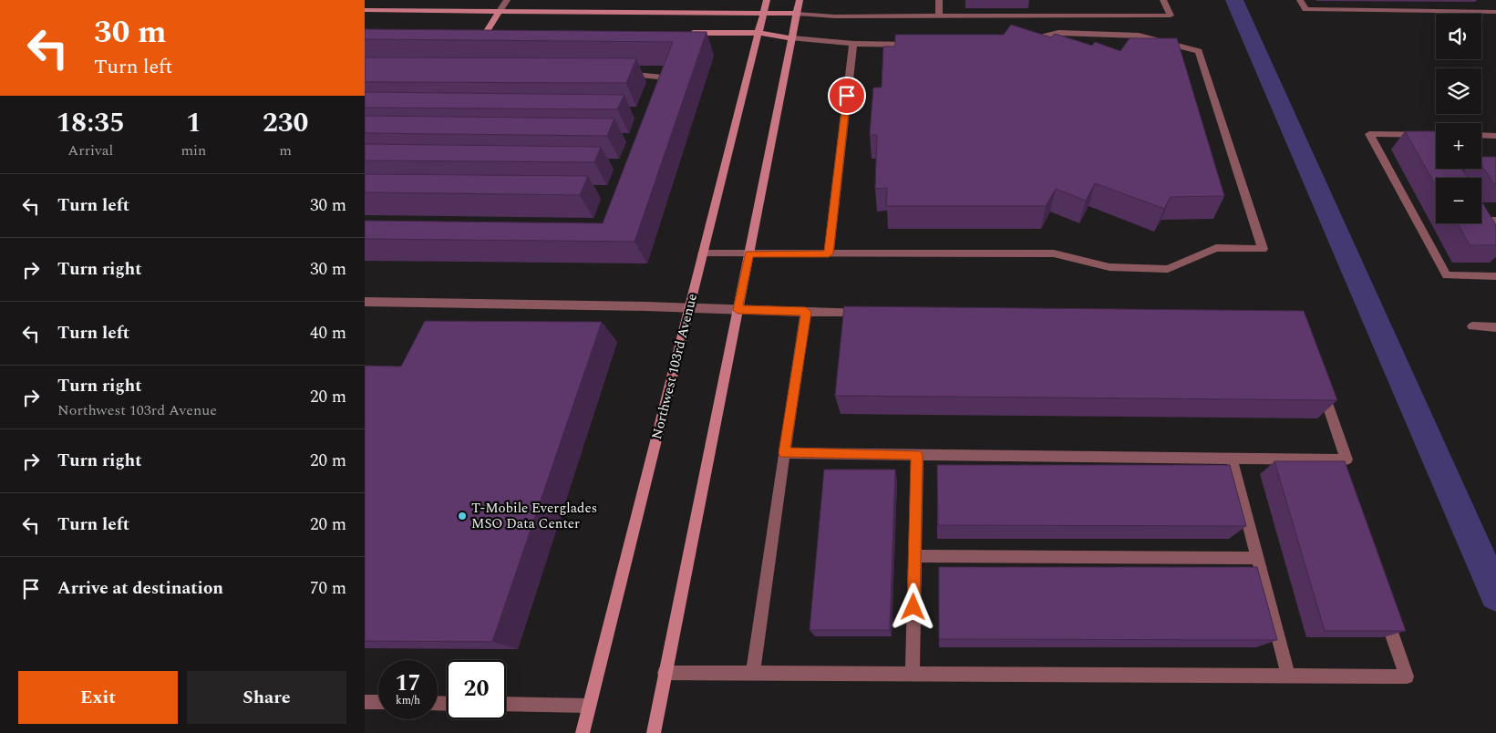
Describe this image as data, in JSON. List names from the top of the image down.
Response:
{
  "streets": {
    "street": ["Northwest 103rd Avenue"]
  },
  "places": ["T-Mobile Everglades MSO Data Center"],
  "page": {
    "turn": ["30 m", "Turn left"],
    "map_buttons": ["+", "−"],
    "eta": [
      "18:35",
      "Arrival",
      "1",
      "min",
      "230",
      "m"
    ],
    "list": [
      {
        "name": "Turn left",
        "value": "30 m"
      },
      {
        "name": "Turn right",
        "value": "30 m"
      },
      {
        "name": "Turn left",
        "value": "40 m"
      },
      {
        "name": "Turn right",
        "note": "Northwest 103rd Avenue",
        "value": "20 m"
      },
      {
        "name": "Turn right",
        "value": "20 m"
      },
      {
        "name": "Turn left",
        "value": "20 m"
      },
      {
        "name": "Arrive at destination",
        "value": "70 m"
      }
    ],
    "speed": "17 km/h",
    "limit": "20",
    "buttons": ["Exit", "Share"]
  }
}
